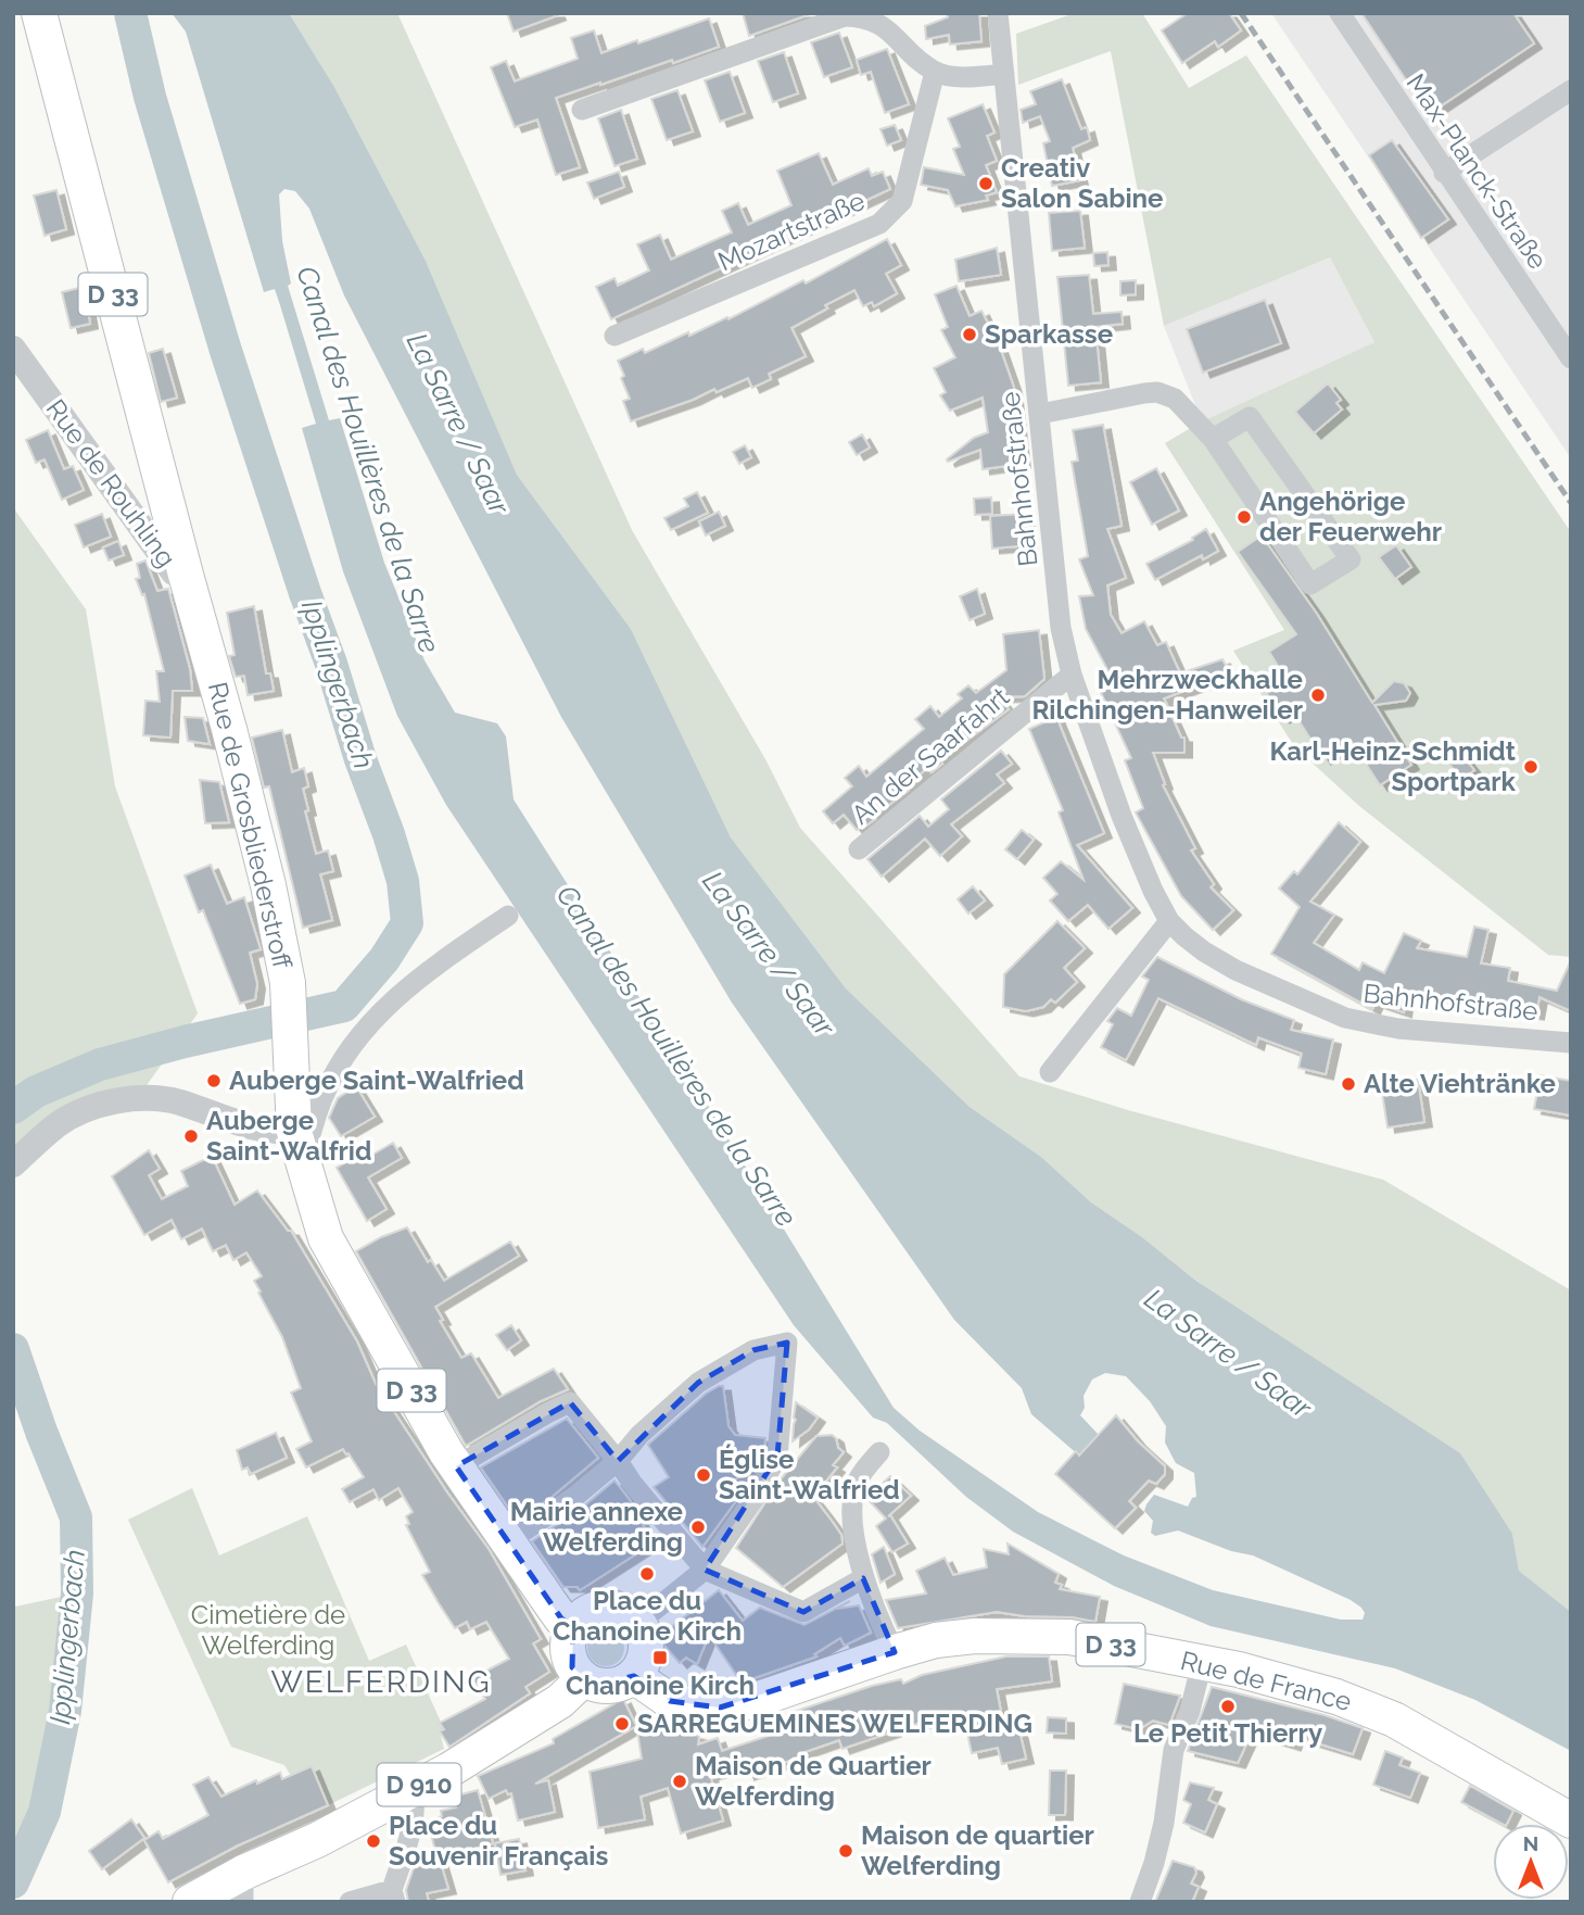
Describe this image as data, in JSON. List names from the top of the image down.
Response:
{
  "streets": {
    "main road": [
      "D 33",
      "Rue de Grosbliederstroff",
      "Rue de France",
      "D 910"
    ],
    "street": [
      "Max-Planck-Straße",
      "Mozartstraße",
      "Bahnhofstraße",
      "Rue de Rouhling",
      "An der Saarfahrt"
    ]
  },
  "crossings": [
    ["Bahnhofstraße", "An der Saarfahrt"],
    ["Rue de Rouhling", "Rue de Grosbliederstroff"],
    ["Rue de Grosbliederstroff", "Rue de France"],
    ["Rue de Grosbliederstroff", "D 910"],
    ["Rue de France", "D 910"]
  ],
  "districts": ["WELFERDING"],
  "water": ["La Sarre / Saar", "Canal des Houillères de la Sarre", "Ipplingerbach"],
  "parks": ["Cimetière de Welferding"],
  "places": {
    "other": [
      "Creativ Salon Sabine",
      "Sparkasse",
      "Angehörige der Feuerwehr",
      "Mehrzweckhalle Rilchingen-Hanweiler",
      "Karl-Heinz-Schmidt Sportpark",
      "Auberge Saint-Walfried",
      "Alte Viehtränke",
      "Auberge Saint-Walfrid",
      "Église Saint-Walfried",
      "Mairie annexe Welferding",
      "Place du Chanoine Kirch",
      "Le Petit Thierry",
      "SARREGUEMINES WELFERDING",
      "Maison de Quartier Welferding",
      "Place du Souvenir Français",
      "Maison de quartier Welferding"
    ],
    "transit": ["Chanoine Kirch"]
  },
  "north": "top"
}
